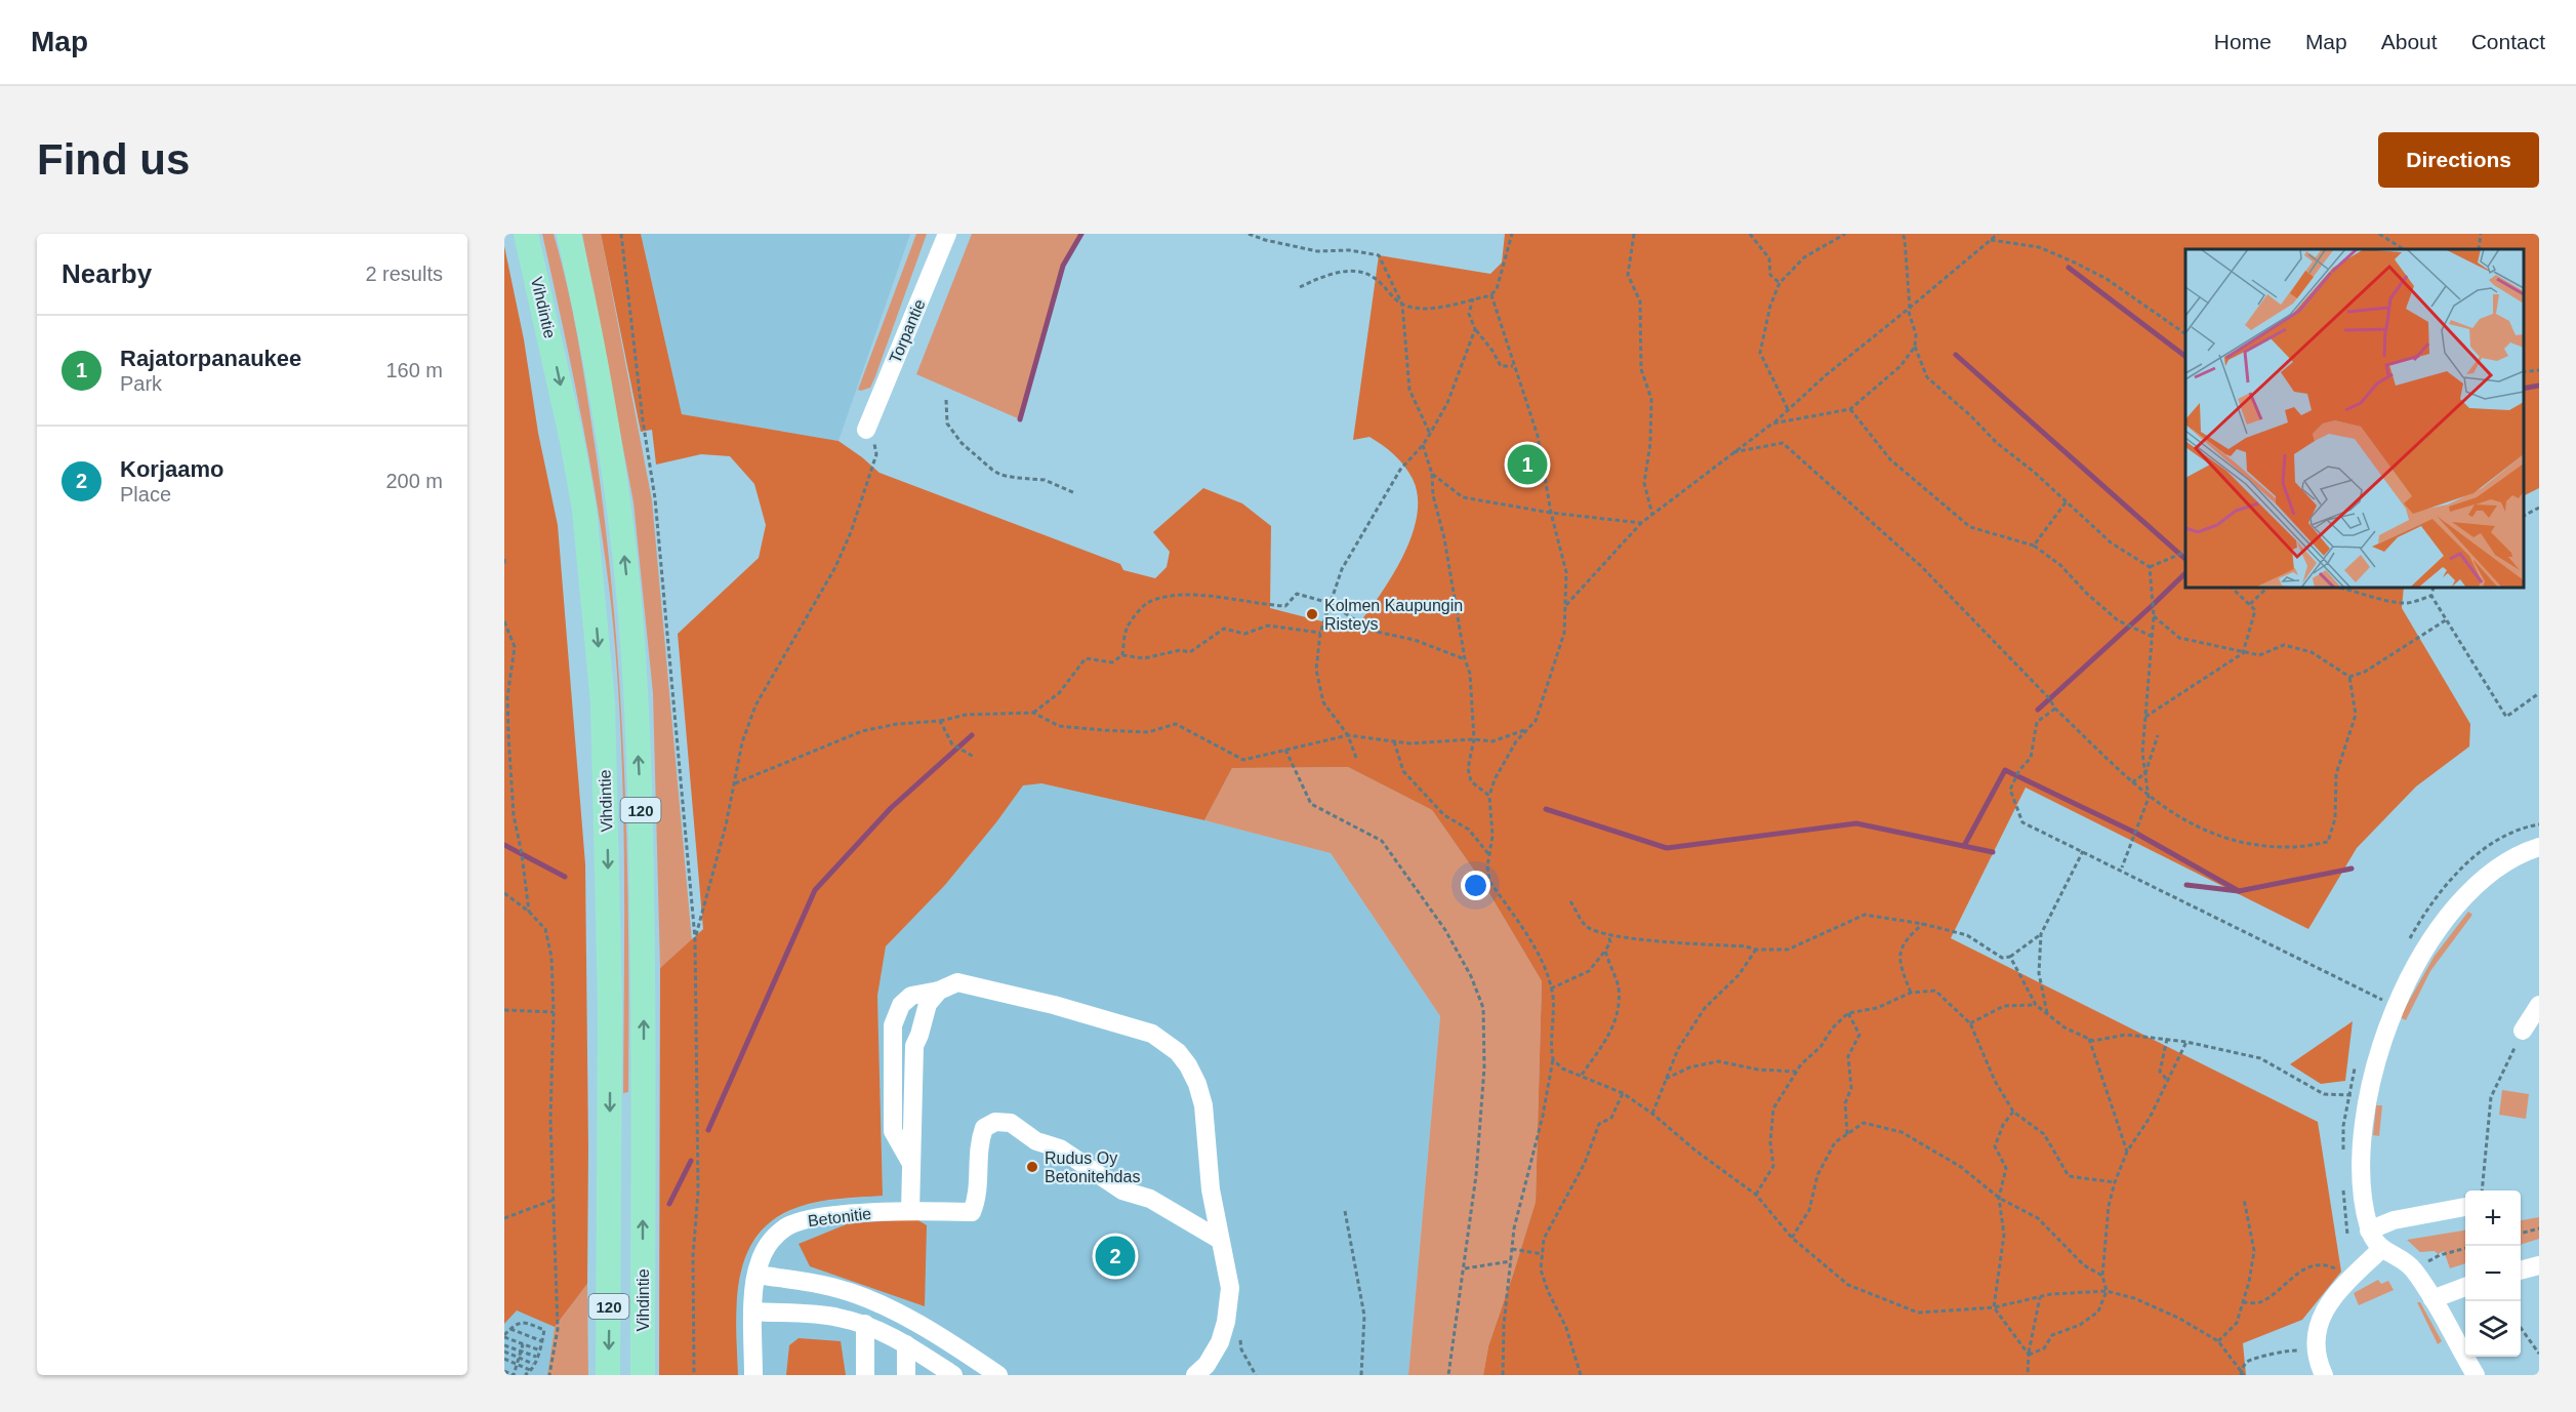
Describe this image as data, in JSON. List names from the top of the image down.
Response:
{
  "streets": {
    "main road": ["Vihdintie", "120"],
    "street": ["Torpantie", "Betonitie"]
  },
  "places": ["Kolmen Kaupungin Risteys", "Rudus Oy Betonitehdas"],
  "page": {
    "header": "Map",
    "nav": [
      "Home",
      "Map",
      "About",
      "Contact"
    ],
    "buttons": "Directions",
    "title": "Find us",
    "heading": ["Nearby", "2 results"],
    "list": [
      {
        "mark": "1",
        "name": "Rajatorpanaukee",
        "note": "Park",
        "value": "160 m"
      },
      {
        "mark": "2",
        "name": "Korjaamo",
        "note": "Place",
        "value": "200 m"
      }
    ],
    "pins": ["1", "2"],
    "map_buttons": ["+", "−"]
  }
}
